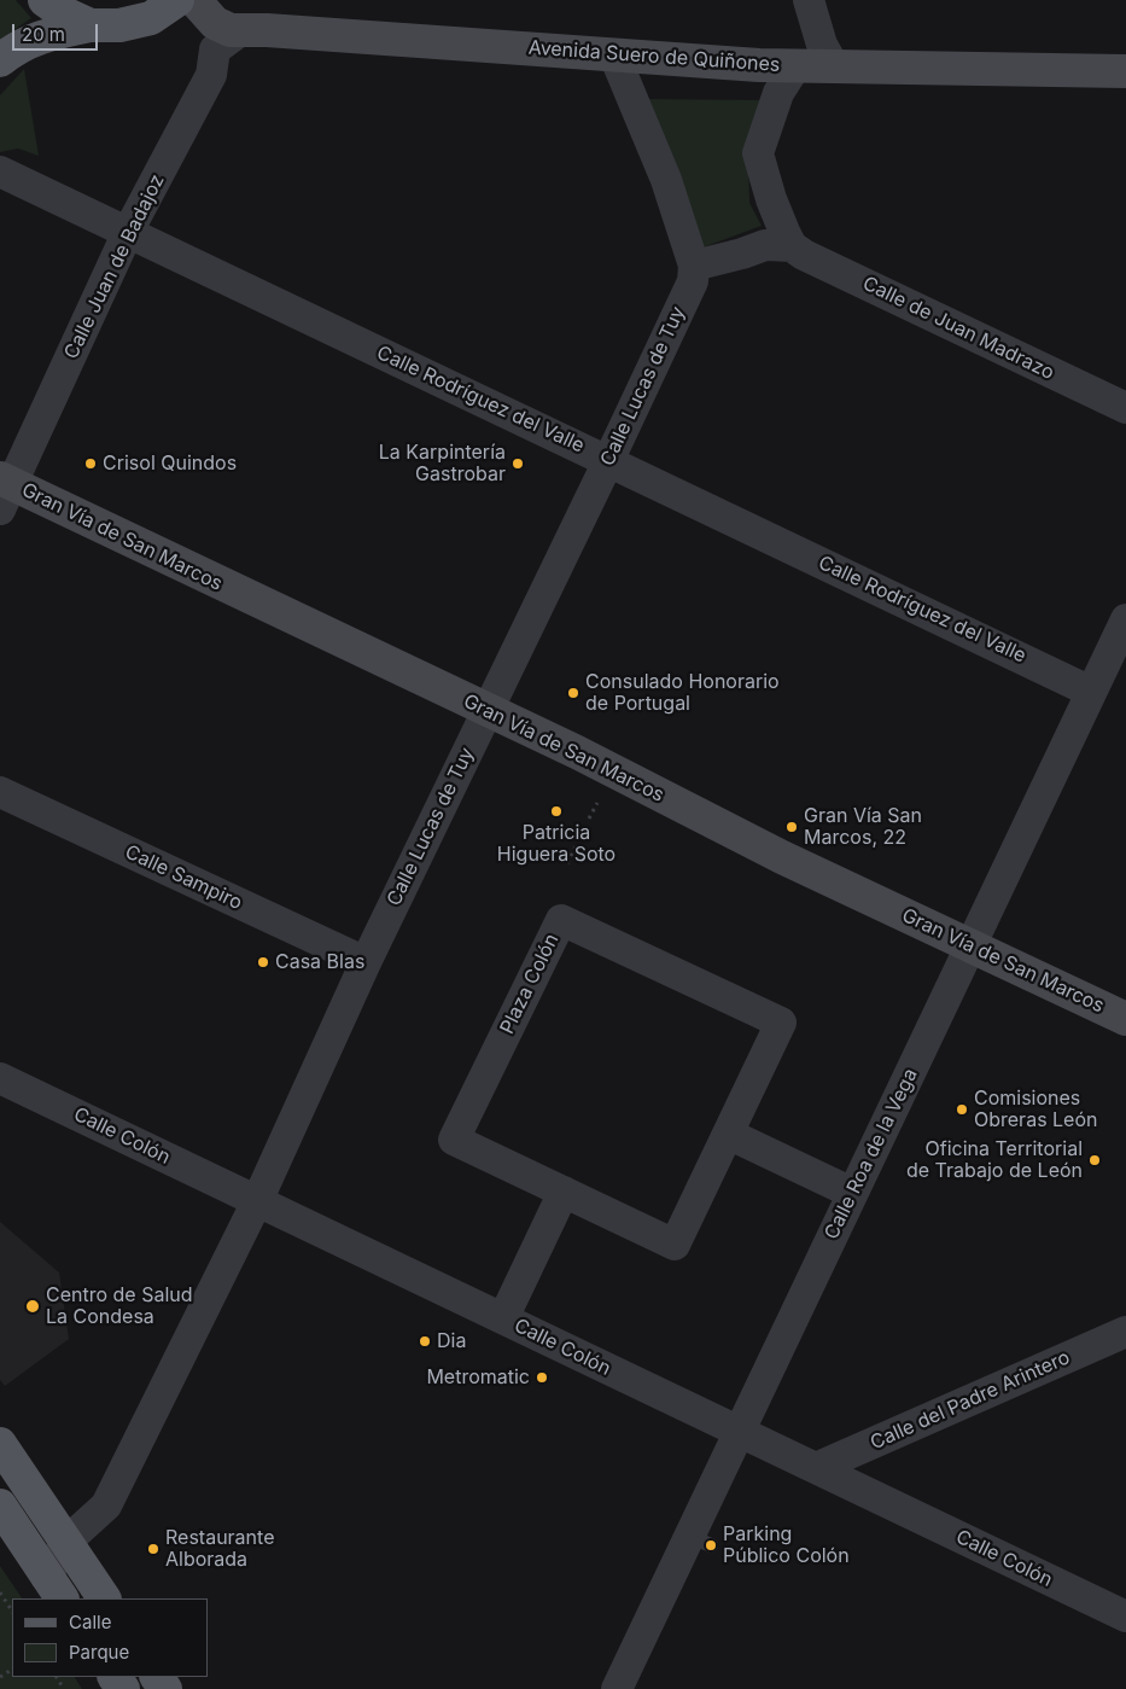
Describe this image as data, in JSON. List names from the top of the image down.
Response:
{
  "streets": {
    "street": [
      "Avenida Suero de Quiñones",
      "Calle Juan de Badajoz",
      "Calle de Juan Madrazo",
      "Calle Lucas de Tuy",
      "Calle Rodríguez del Valle",
      "Gran Vía de San Marcos",
      "Calle Sampiro",
      "Plaza Colón",
      "Calle Colón",
      "Calle Roa de la Vega",
      "Calle del Padre Arintero"
    ]
  },
  "crossings": [
    ["Avenida Suero de Quiñones", "Calle Juan de Badajoz"],
    ["Calle Juan de Badajoz", "Calle Rodríguez del Valle"],
    ["Calle Juan de Badajoz", "Gran Vía de San Marcos"],
    ["Calle de Juan Madrazo", "Calle Lucas de Tuy"],
    ["Calle Lucas de Tuy", "Calle Rodríguez del Valle"],
    ["Calle Lucas de Tuy", "Gran Vía de San Marcos"],
    ["Calle Lucas de Tuy", "Calle Sampiro"],
    ["Calle Lucas de Tuy", "Calle Colón"],
    ["Calle Rodríguez del Valle", "Calle Roa de la Vega"],
    ["Gran Vía de San Marcos", "Calle Roa de la Vega"],
    ["Calle Colón", "Calle Roa de la Vega"],
    ["Calle Colón", "Calle del Padre Arintero"]
  ],
  "places": [
    "Crisol Quindos",
    "La Karpintería Gastrobar",
    "Consulado Honorario de Portugal",
    "Patricia Higuera Soto",
    "Gran Vía San Marcos, 22",
    "Casa Blas",
    "Comisiones Obreras León",
    "Oficina Territorial de Trabajo de León",
    "Centro de Salud La Condesa",
    "Dia",
    "Metromatic",
    "Parking Público Colón",
    "Restaurante Alborada"
  ],
  "legend": ["Calle", "Parque"],
  "scale_bar": "20 m"
}
